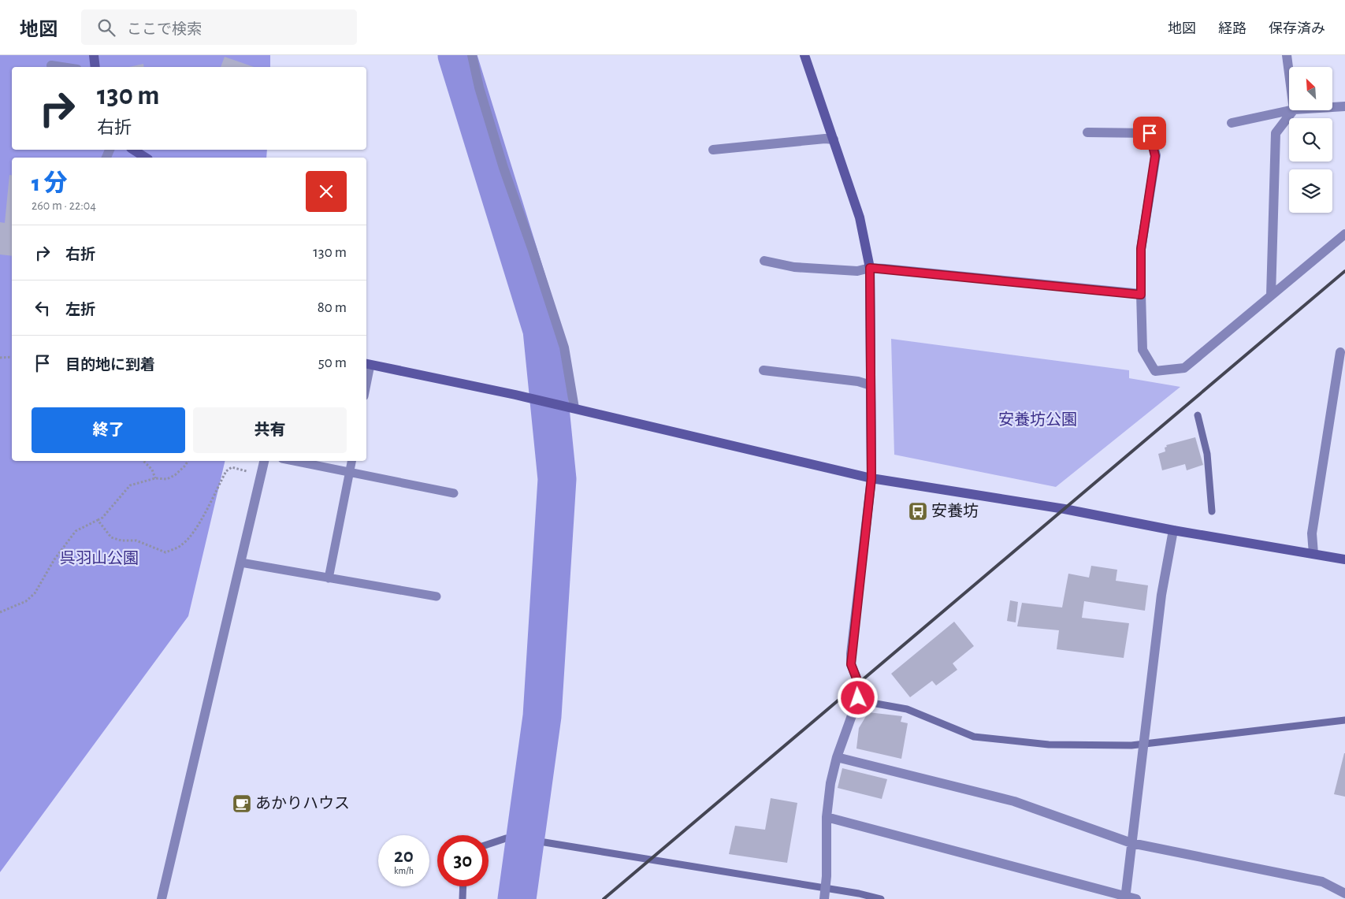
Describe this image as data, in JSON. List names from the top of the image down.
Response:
{
  "parks": ["安養坊公園", "呉羽山公園"],
  "places": {
    "bus stop": ["安養坊"],
    "cafe": ["あかりハウス"]
  },
  "north": "top left",
  "page": {
    "header": "地図",
    "search": "ここで検索",
    "nav": ["地図", "経路", "保存済み"],
    "turn": ["130 m", "右折"],
    "heading": ["1 分", "260 m · 22:04"],
    "list": [
      {
        "name": "右折",
        "value": "130 m"
      },
      {
        "name": "左折",
        "value": "80 m"
      },
      {
        "name": "目的地に到着",
        "value": "50 m"
      }
    ],
    "buttons": ["終了", "共有"],
    "speed": "20 km/h",
    "limit": "30"
  }
}
